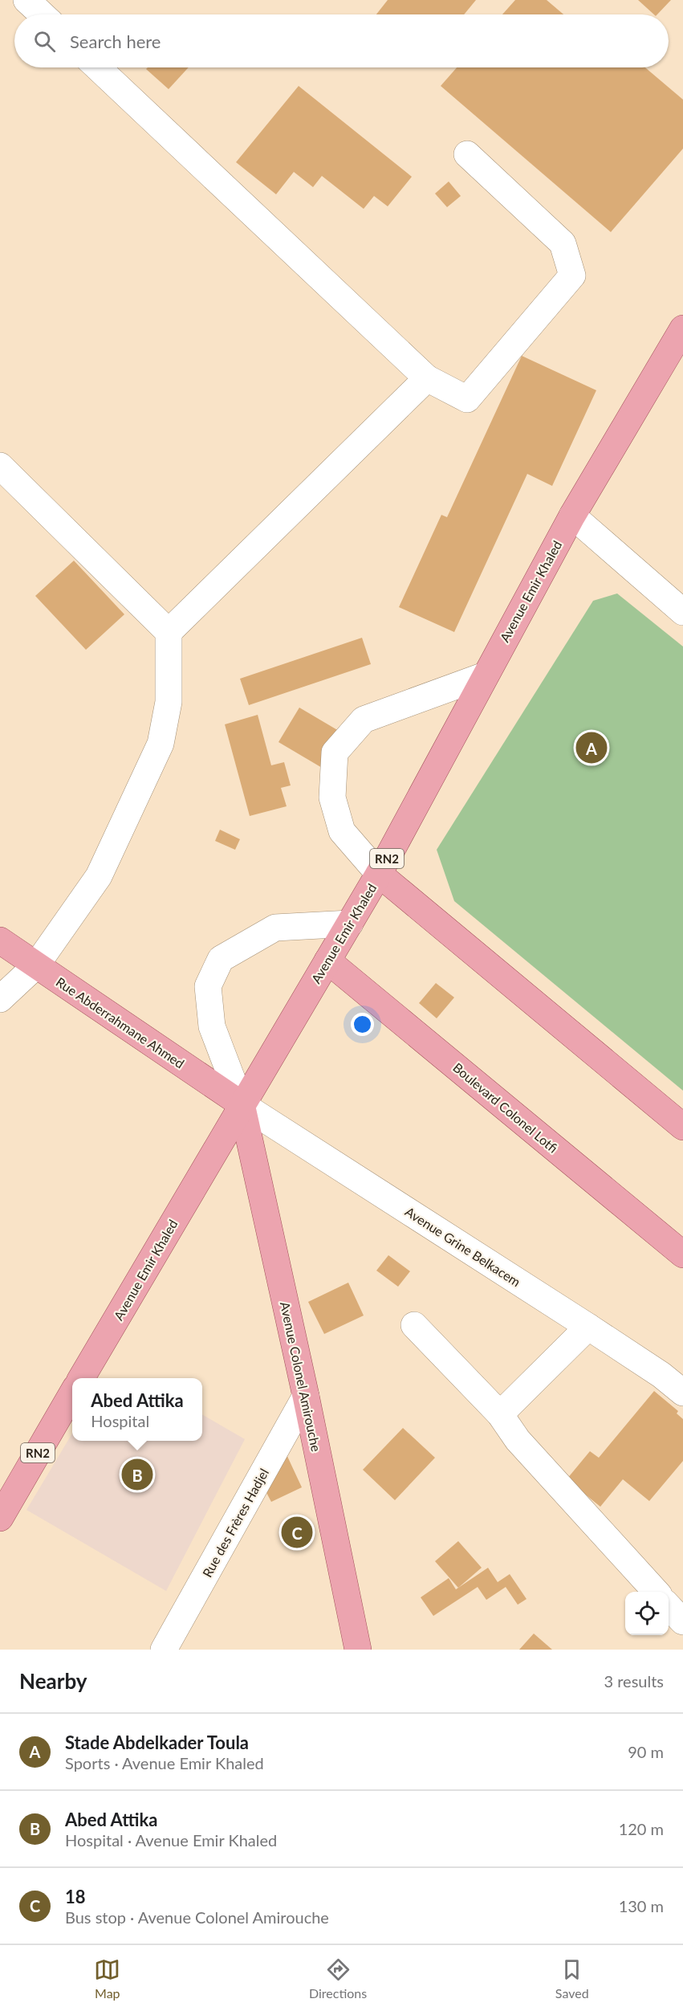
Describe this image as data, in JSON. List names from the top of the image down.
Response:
{
  "streets": {
    "main road": [
      "Avenue Emir Khaled",
      "RN2",
      "Rue Abderrahmane Ahmed",
      "Boulevard Colonel Lotfi",
      "Avenue Colonel Amirouche"
    ],
    "street": ["Avenue Grine Belkacem", "Rue des Frères Hadjel"]
  },
  "crossings": [
    ["Avenue Emir Khaled", "Rue Abderrahmane Ahmed"],
    ["Avenue Emir Khaled", "Boulevard Colonel Lotfi"],
    ["Avenue Emir Khaled", "Avenue Grine Belkacem"],
    ["Avenue Emir Khaled", "Avenue Colonel Amirouche"],
    ["Rue Abderrahmane Ahmed", "Avenue Grine Belkacem"],
    ["Rue Abderrahmane Ahmed", "Avenue Colonel Amirouche"],
    ["Avenue Grine Belkacem", "Avenue Colonel Amirouche"],
    ["Avenue Colonel Amirouche", "Rue des Frères Hadjel"]
  ],
  "page": {
    "search": "Search here",
    "pins": ["A", "B", "C"],
    "popup": ["Abed Attika", "Hospital"],
    "heading": ["Nearby", "3 results"],
    "list": [
      {
        "mark": "A",
        "name": "Stade Abdelkader Toula",
        "note": "Sports · Avenue Emir Khaled",
        "value": "90 m"
      },
      {
        "mark": "B",
        "name": "Abed Attika",
        "note": "Hospital · Avenue Emir Khaled",
        "value": "120 m"
      },
      {
        "mark": "C",
        "name": "18",
        "note": "Bus stop · Avenue Colonel Amirouche",
        "value": "130 m"
      }
    ],
    "nav": ["Map", "Directions", "Saved"]
  }
}
